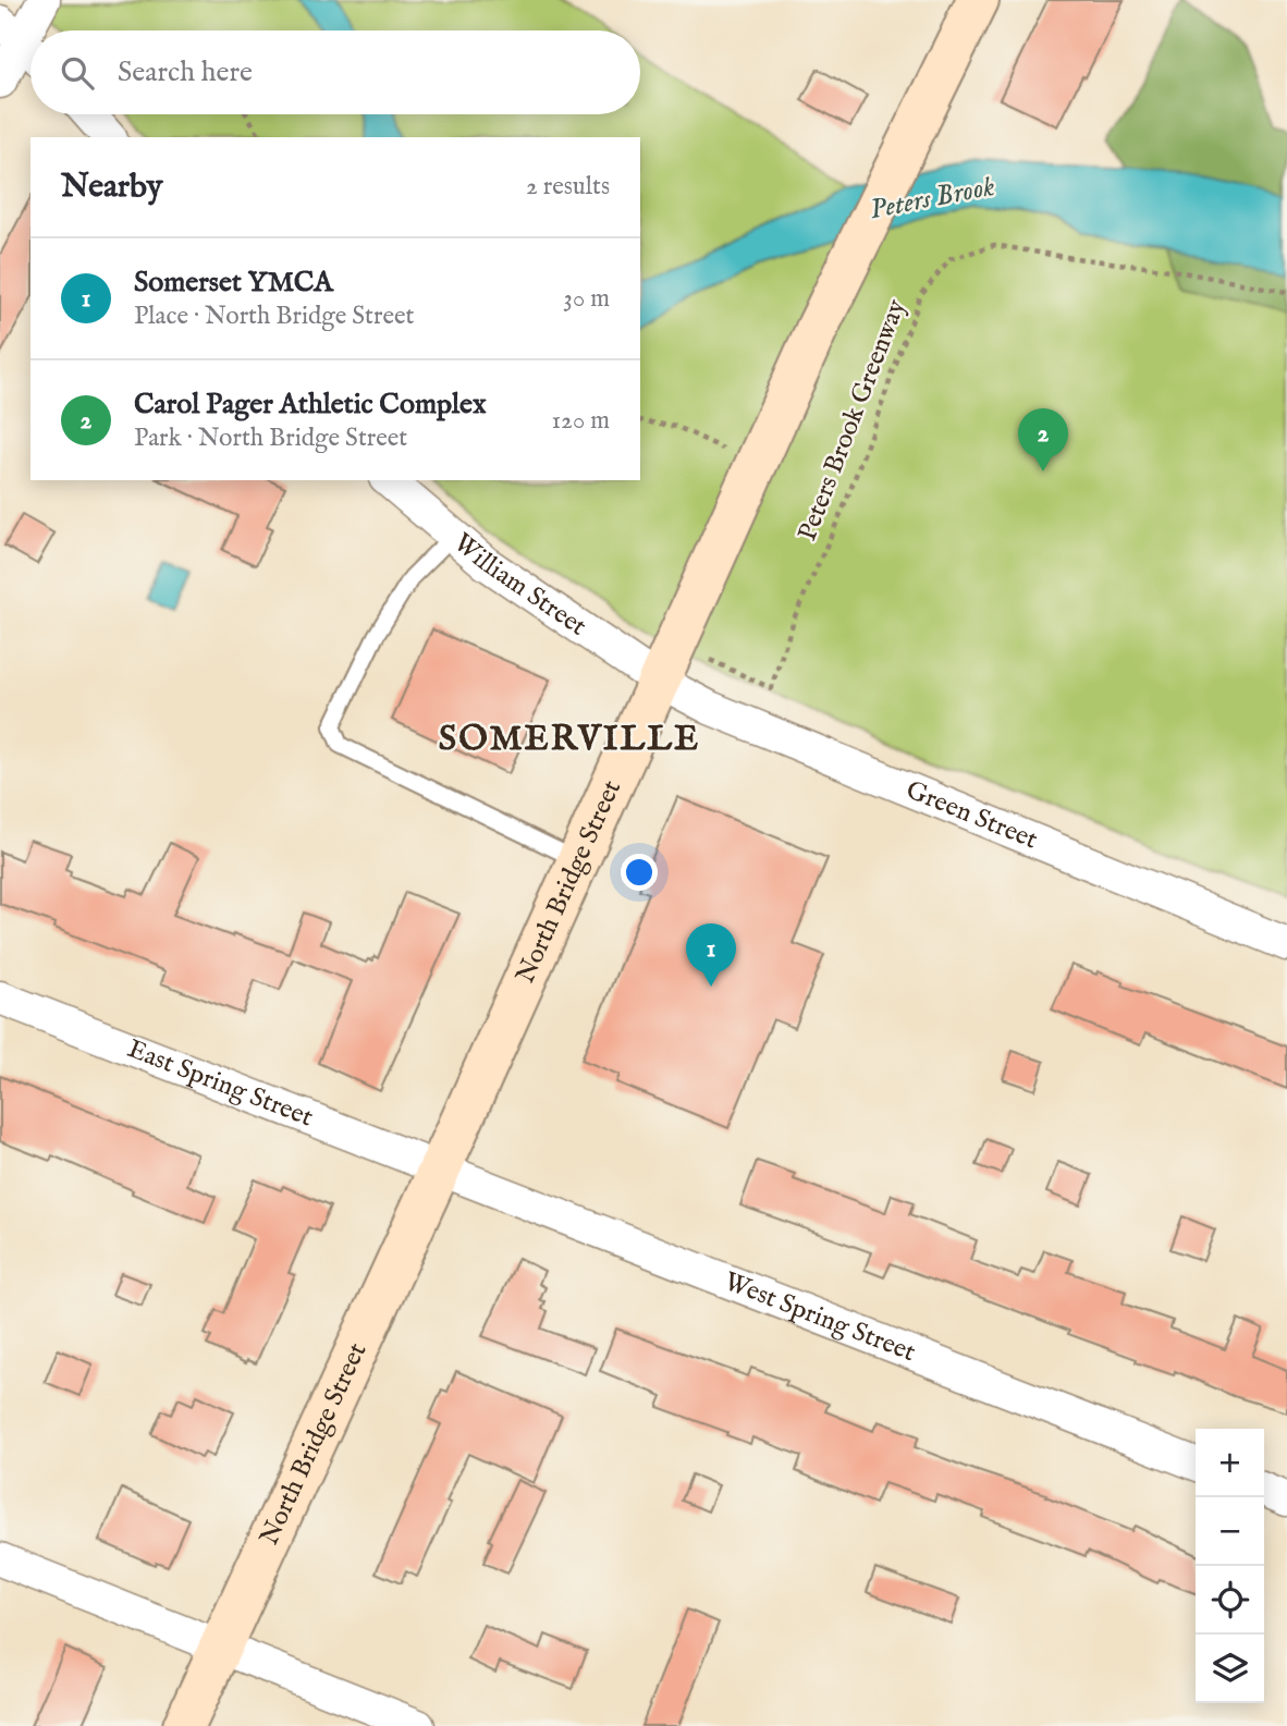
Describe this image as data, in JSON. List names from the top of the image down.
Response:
{
  "streets": {
    "street": [
      "William Street",
      "Green Street",
      "North Bridge Street",
      "East Spring Street",
      "West Spring Street"
    ],
    "path": ["Peters Brook Greenway"]
  },
  "crossings": [
    ["William Street", "Green Street"],
    ["William Street", "North Bridge Street"],
    ["Green Street", "North Bridge Street"],
    ["North Bridge Street", "East Spring Street"],
    ["North Bridge Street", "West Spring Street"],
    ["East Spring Street", "West Spring Street"]
  ],
  "districts": ["SOMERVILLE"],
  "water": ["Peters Brook"],
  "page": {
    "search": "Search here",
    "heading": ["Nearby", "2 results"],
    "list": [
      {
        "mark": "1",
        "name": "Somerset YMCA",
        "note": "Place · North Bridge Street",
        "value": "30 m"
      },
      {
        "mark": "2",
        "name": "Carol Pager Athletic Complex",
        "note": "Park · North Bridge Street",
        "value": "120 m"
      }
    ],
    "pins": ["2", "1"],
    "map_buttons": ["+", "−"]
  }
}
